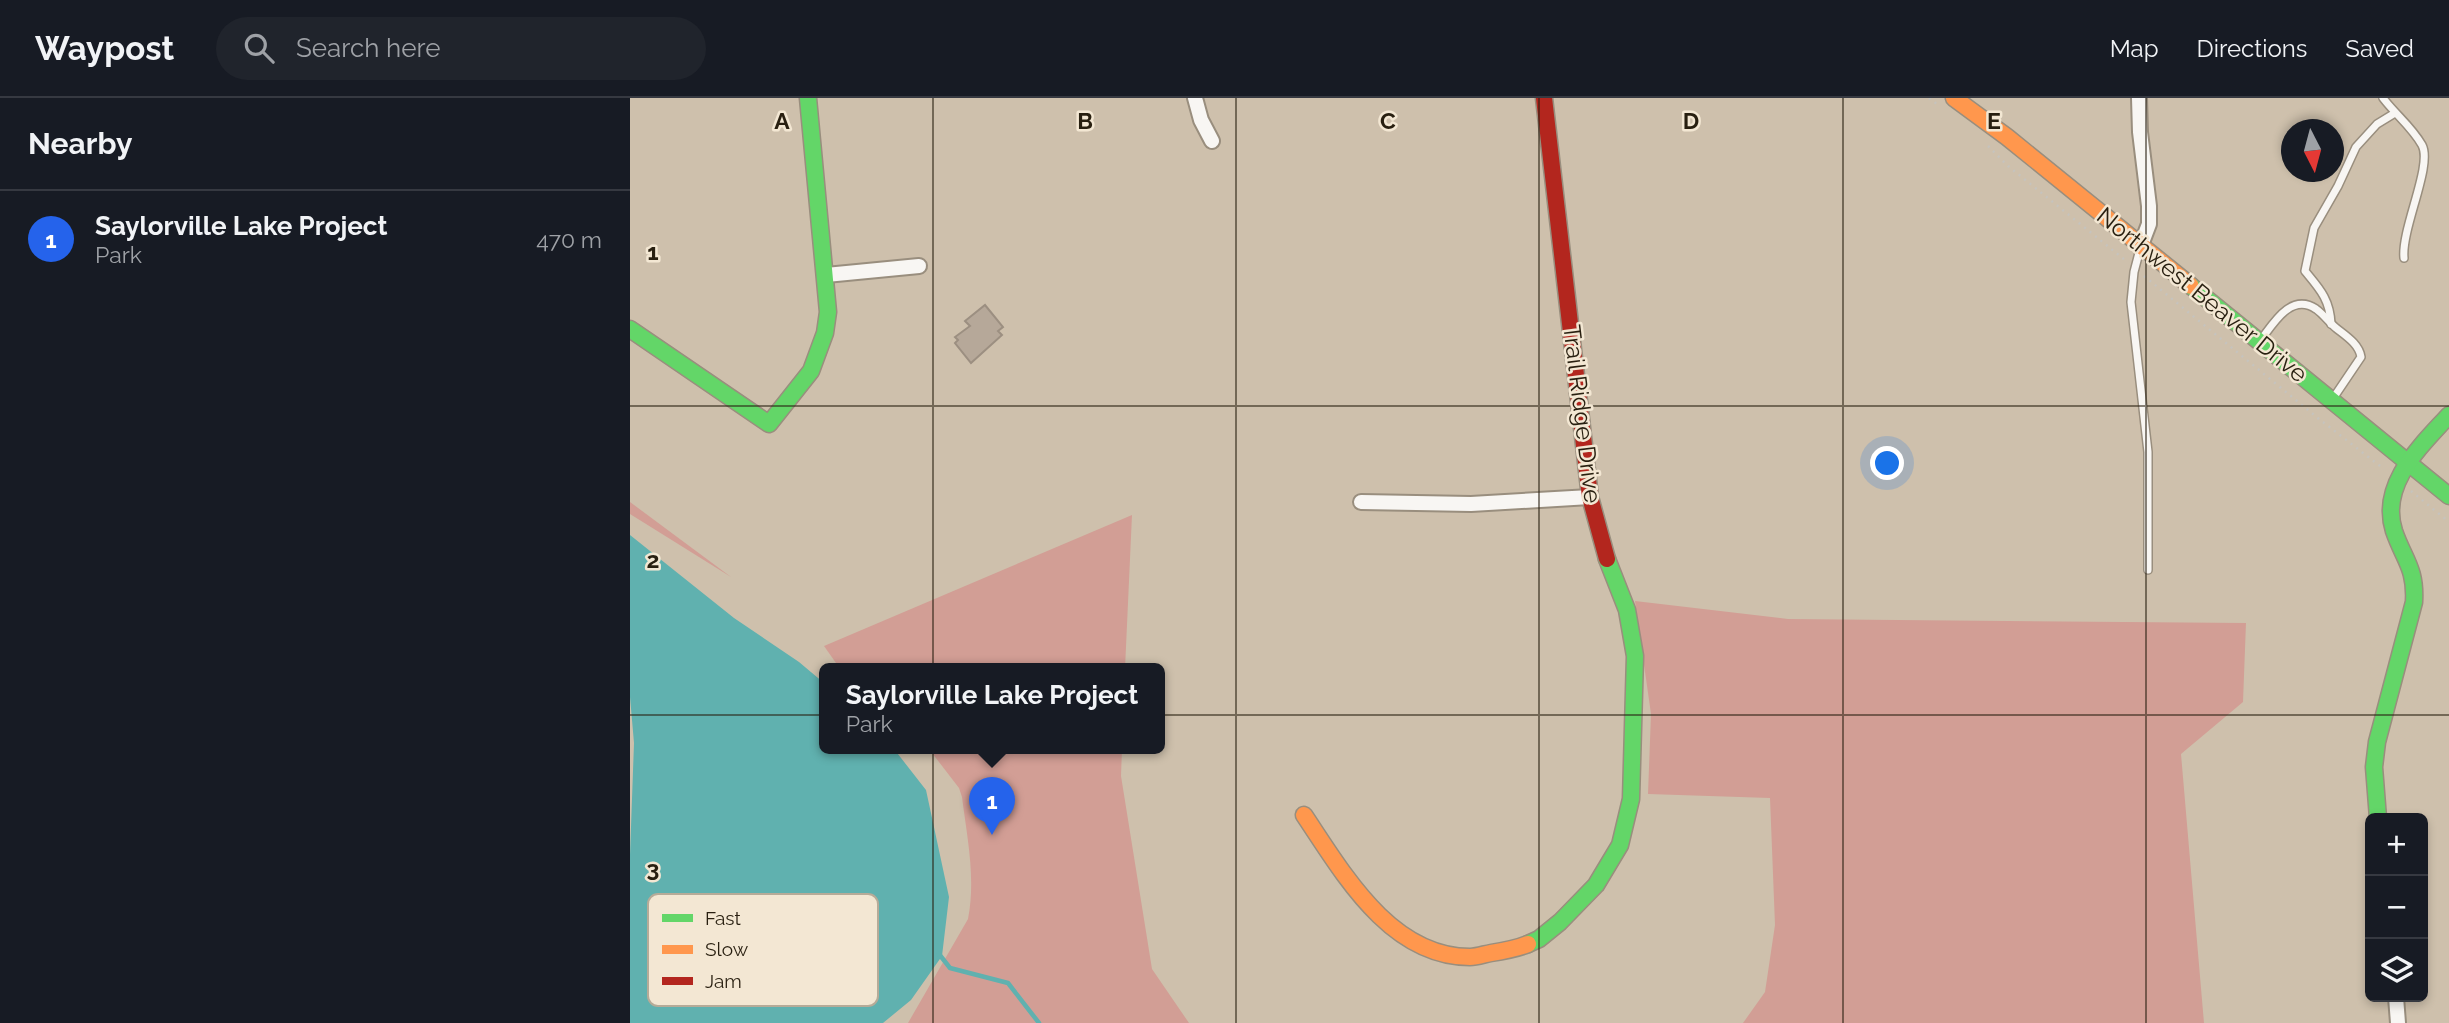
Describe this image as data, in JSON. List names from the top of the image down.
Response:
{
  "streets": {
    "street": ["Northwest Beaver Drive", "Trail Ridge Drive"]
  },
  "legend": ["Fast", "Slow", "Jam"],
  "north": "bottom",
  "page": {
    "header": "Waypost",
    "search": "Search here",
    "nav": ["Map", "Directions", "Saved"],
    "heading": "Nearby",
    "list": [
      {
        "mark": "1",
        "name": "Saylorville Lake Project",
        "note": "Park",
        "value": "470 m"
      }
    ],
    "popup": ["Saylorville Lake Project", "Park"],
    "pins": "1",
    "map_buttons": ["+", "−"]
  },
  "grid": {
    "columns": [
      "A",
      "B",
      "C",
      "D",
      "E"
    ],
    "rows": ["1", "2", "3"]
  }
}
